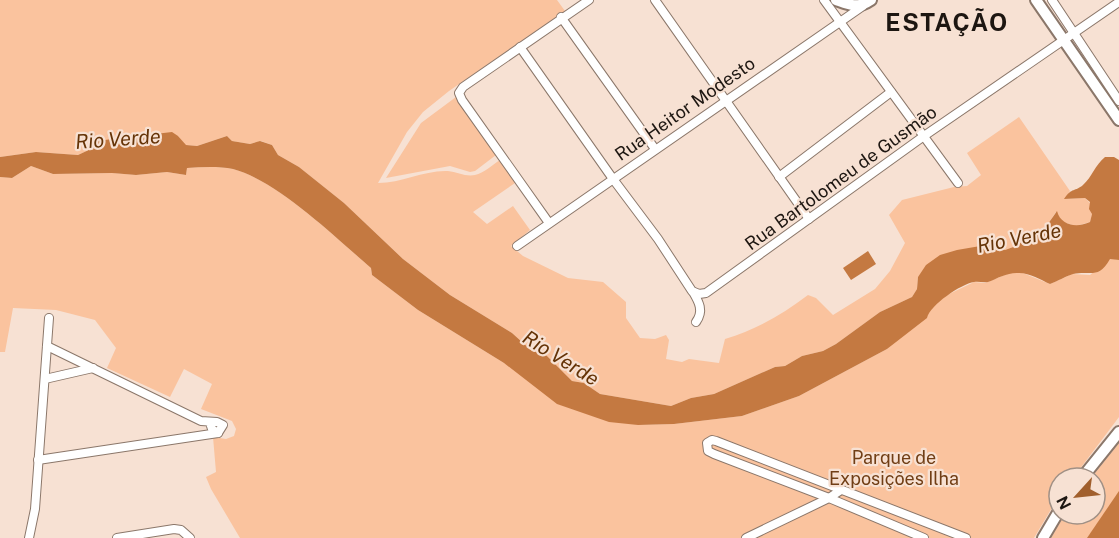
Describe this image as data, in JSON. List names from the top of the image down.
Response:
{
  "streets": {
    "street": ["Rua Heitor Modesto", "Rua Bartolomeu de Gusmão"]
  },
  "districts": ["ESTAÇÃO"],
  "water": ["Rio Verde"],
  "parks": ["Parque de Exposições Ilha"],
  "north": "bottom left"
}
